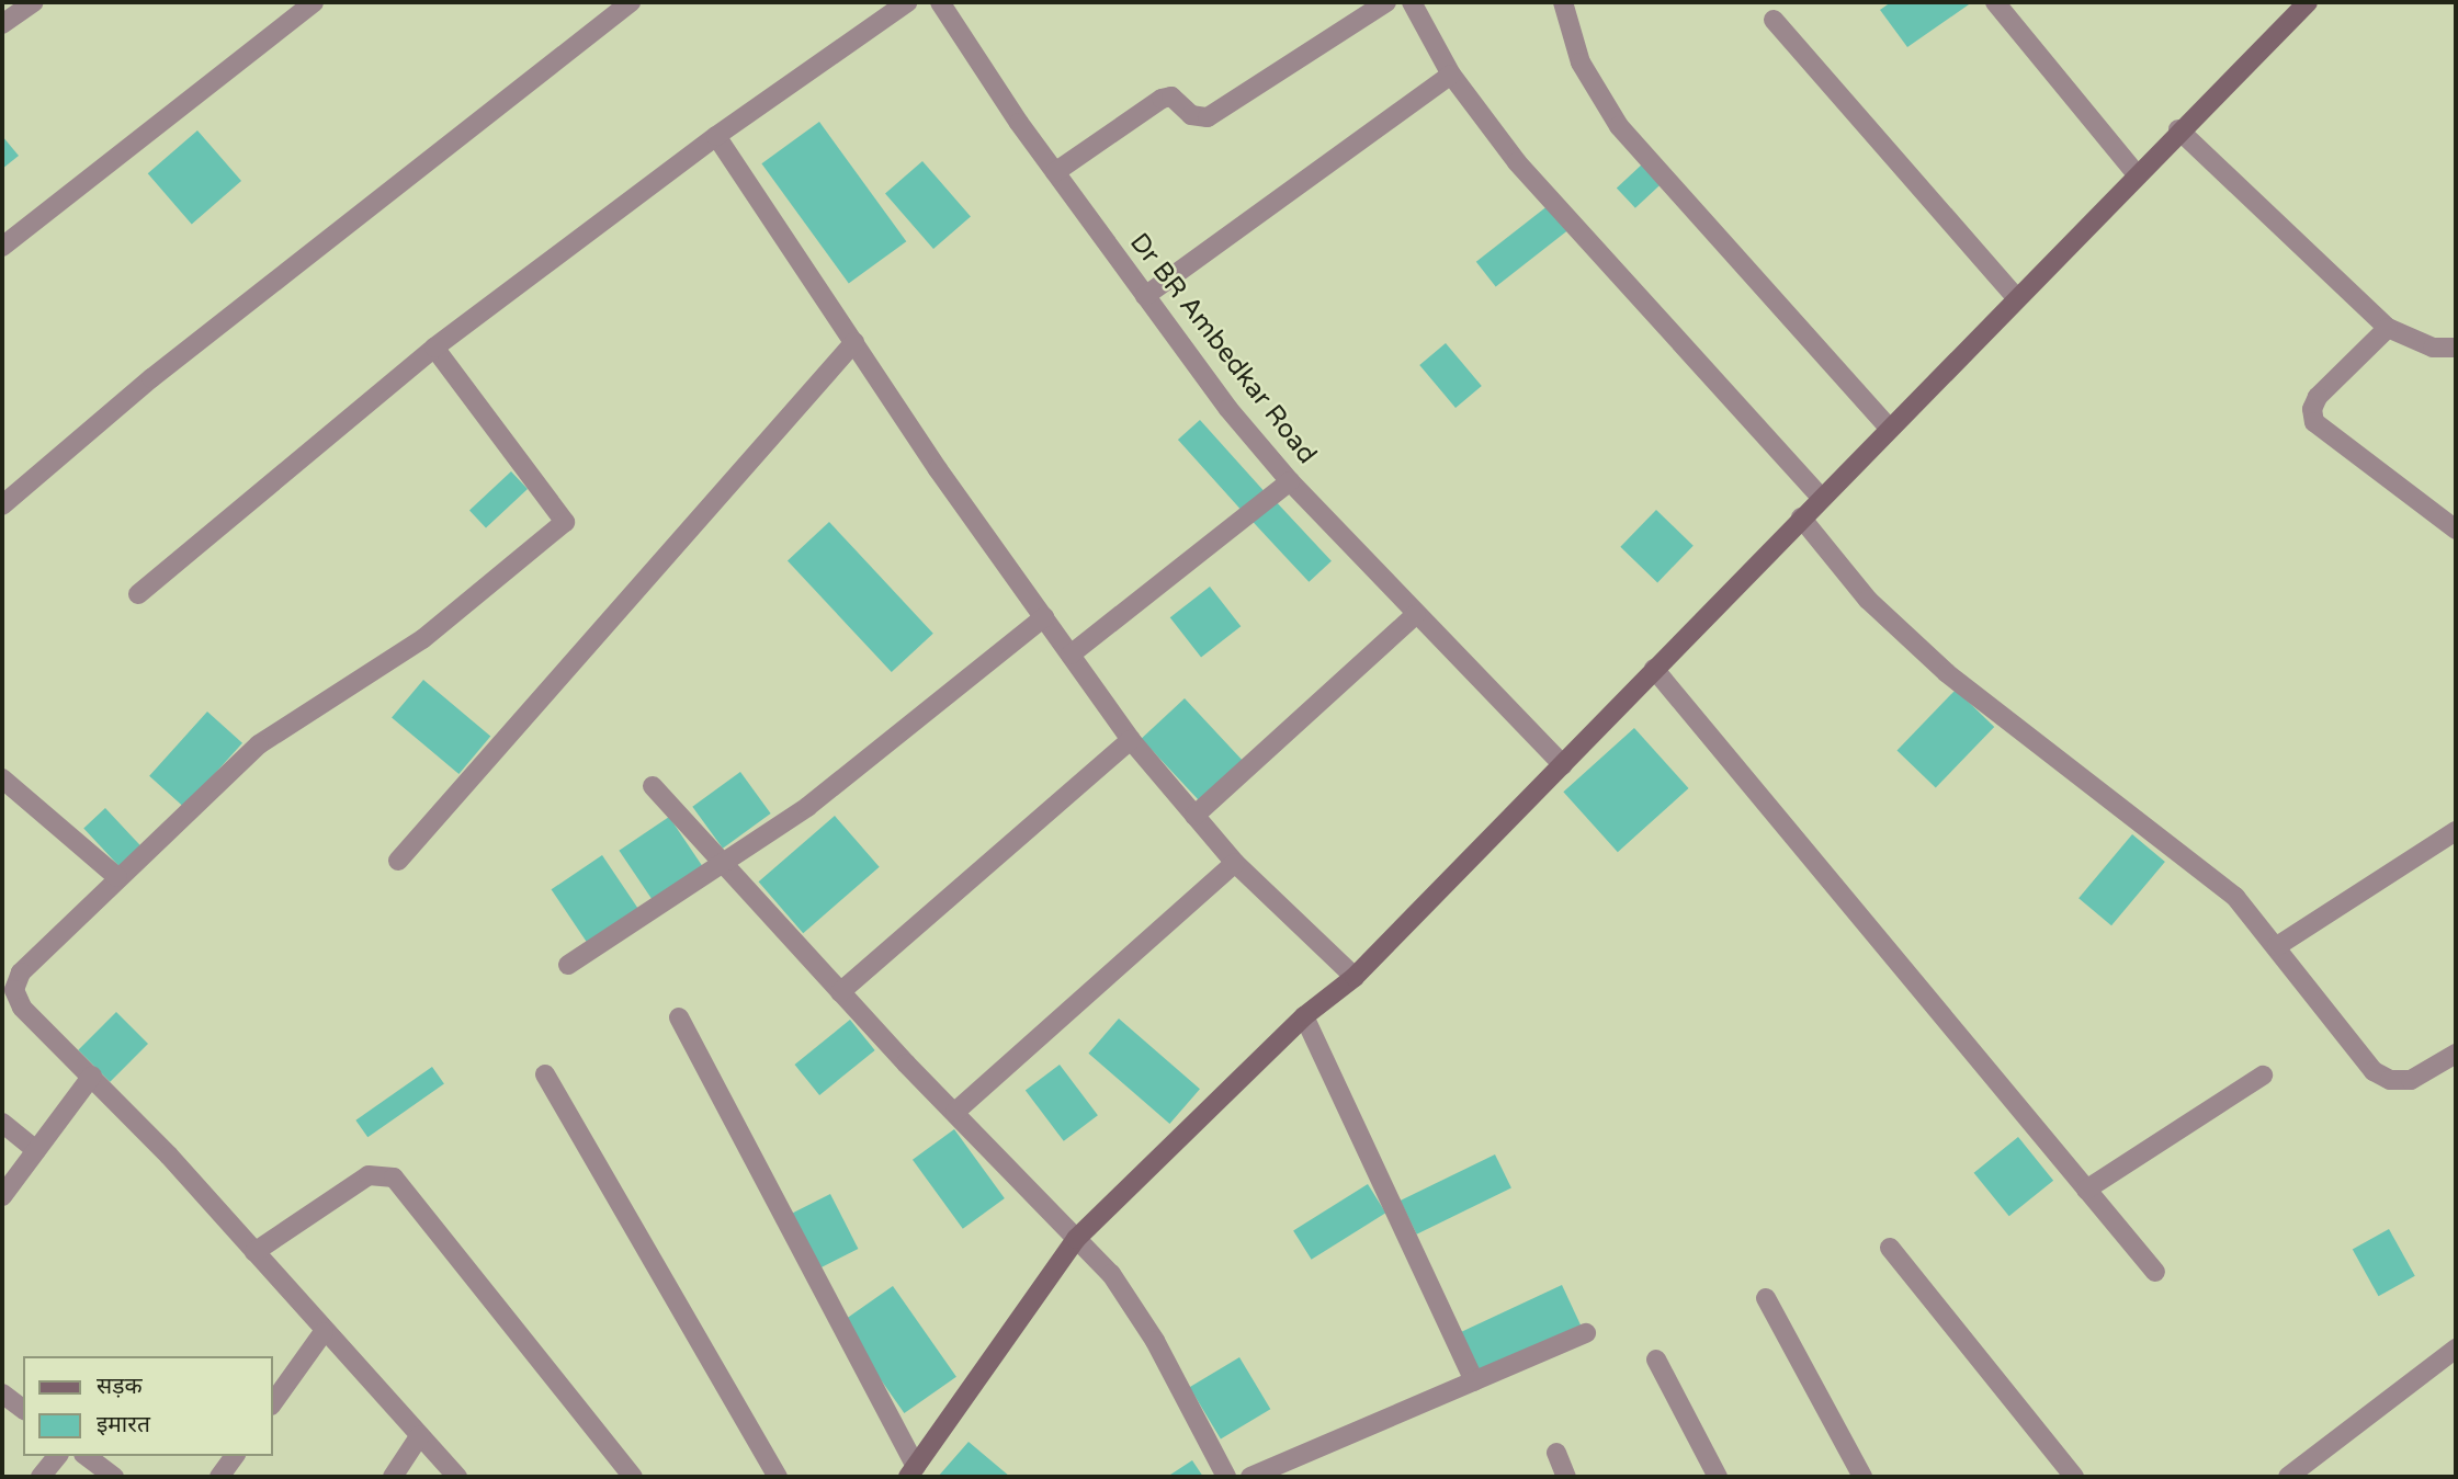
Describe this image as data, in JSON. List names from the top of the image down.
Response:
{
  "streets": {
    "street": ["Dr BR Ambedkar Road"]
  },
  "legend": ["सड़क", "इमारत"]
}
